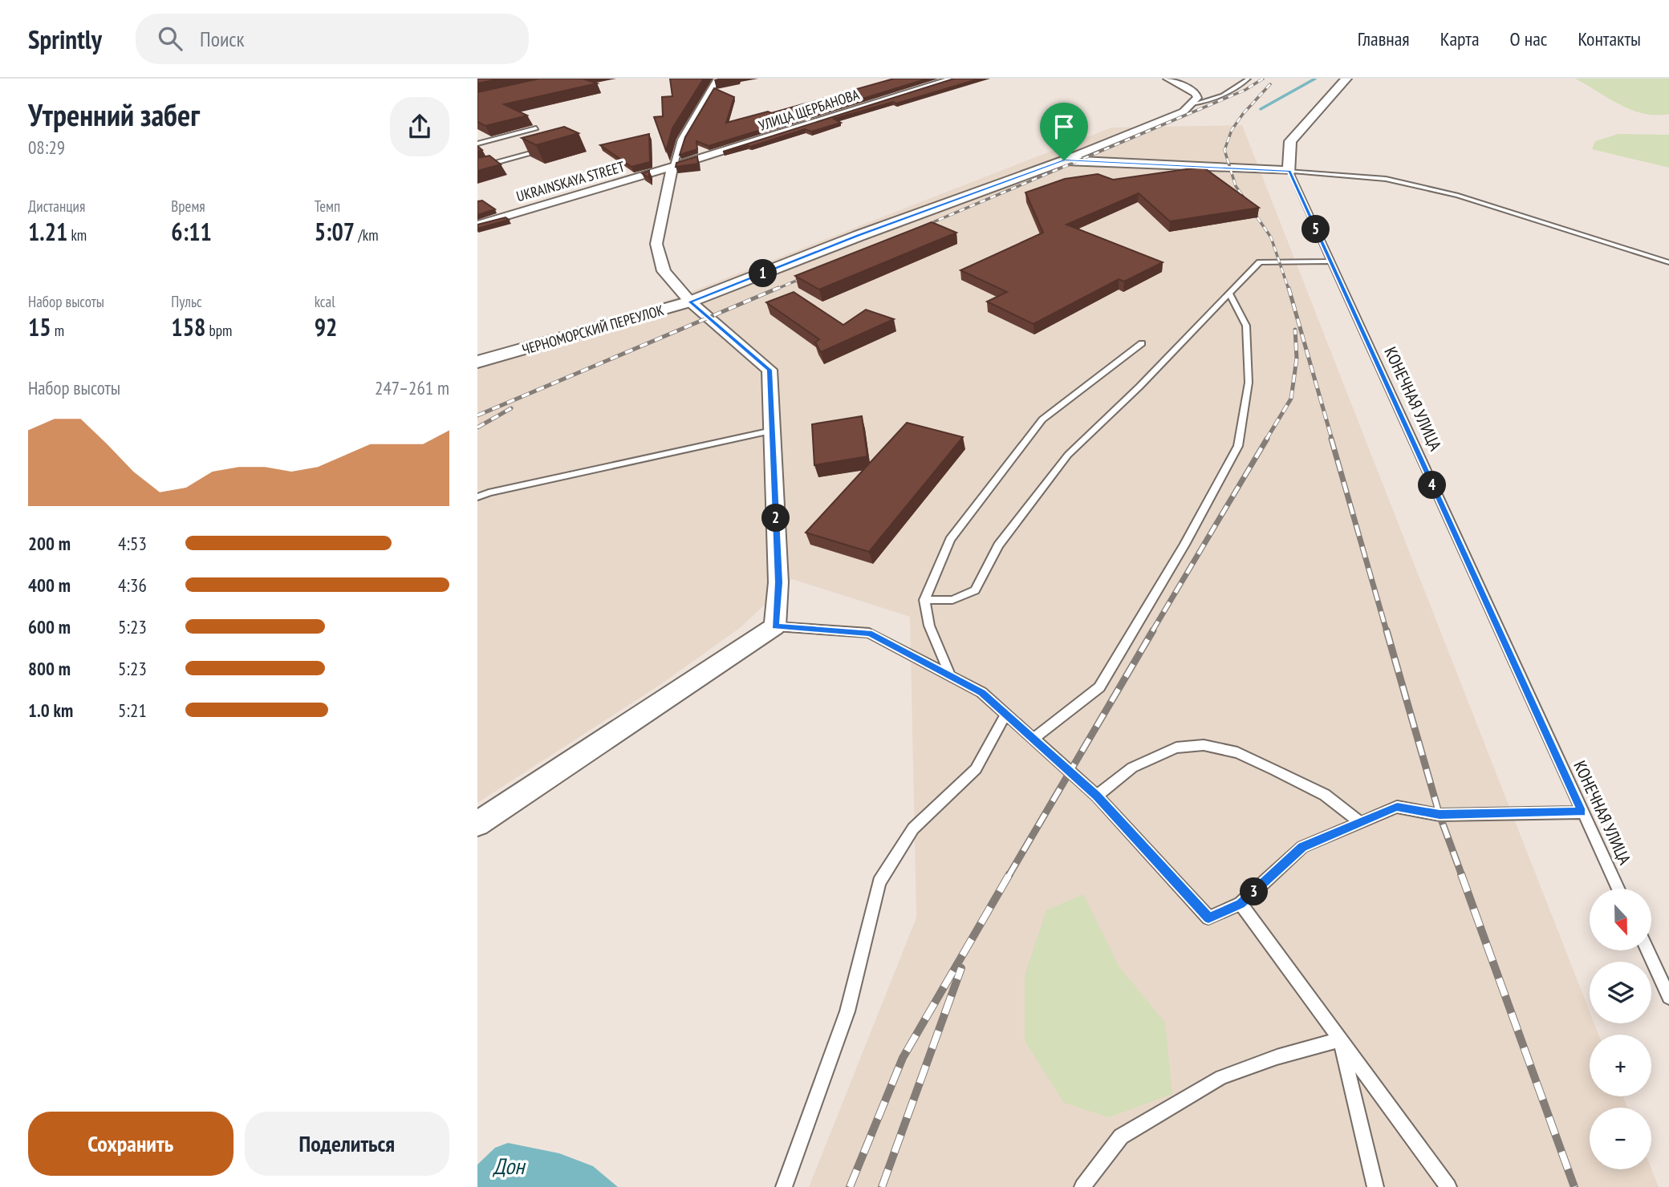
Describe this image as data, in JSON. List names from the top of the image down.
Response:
{
  "streets": {
    "street": [
      "УЛИЦА ЩЕРБАНОВА",
      "UKRAINSKAYA STREET",
      "ЧЕРНОМОРСКИЙ ПЕРЕУЛОК",
      "КОНЕЧНАЯ УЛИЦА"
    ]
  },
  "crossings": [
    ["УЛИЦА ЩЕРБАНОВА", "UKRAINSKAYA STREET"],
    ["ЧЕРНОМОРСКИЙ ПЕРЕУЛОК", "КОНЕЧНАЯ УЛИЦА"]
  ],
  "water": ["Дон"],
  "north": "bottom",
  "page": {
    "header": "Sprintly",
    "search": "Поиск",
    "nav": [
      "Главная",
      "Карта",
      "О нас",
      "Контакты"
    ],
    "heading": ["Утренний забег", "08:29"],
    "stats": [
      ["Дистанция", "1.21 km"],
      ["Время", "6:11"],
      ["Темп", "5:07 /km"],
      ["Набор высоты", "15 m"],
      ["Пульс", "158 bpm"],
      ["kcal", "92"]
    ],
    "pins": [
      "5",
      "1",
      "4",
      "2",
      "3"
    ],
    "chart": ["Набор высоты", "247–261 m"],
    "list": [
      {
        "name": "200 m",
        "note": "4:53"
      },
      {
        "name": "400 m",
        "note": "4:36"
      },
      {
        "name": "600 m",
        "note": "5:23"
      },
      {
        "name": "800 m",
        "note": "5:23"
      },
      {
        "name": "1.0 km",
        "note": "5:21"
      }
    ],
    "map_buttons": ["+", "−"],
    "buttons": ["Сохранить", "Поделиться"]
  }
}
